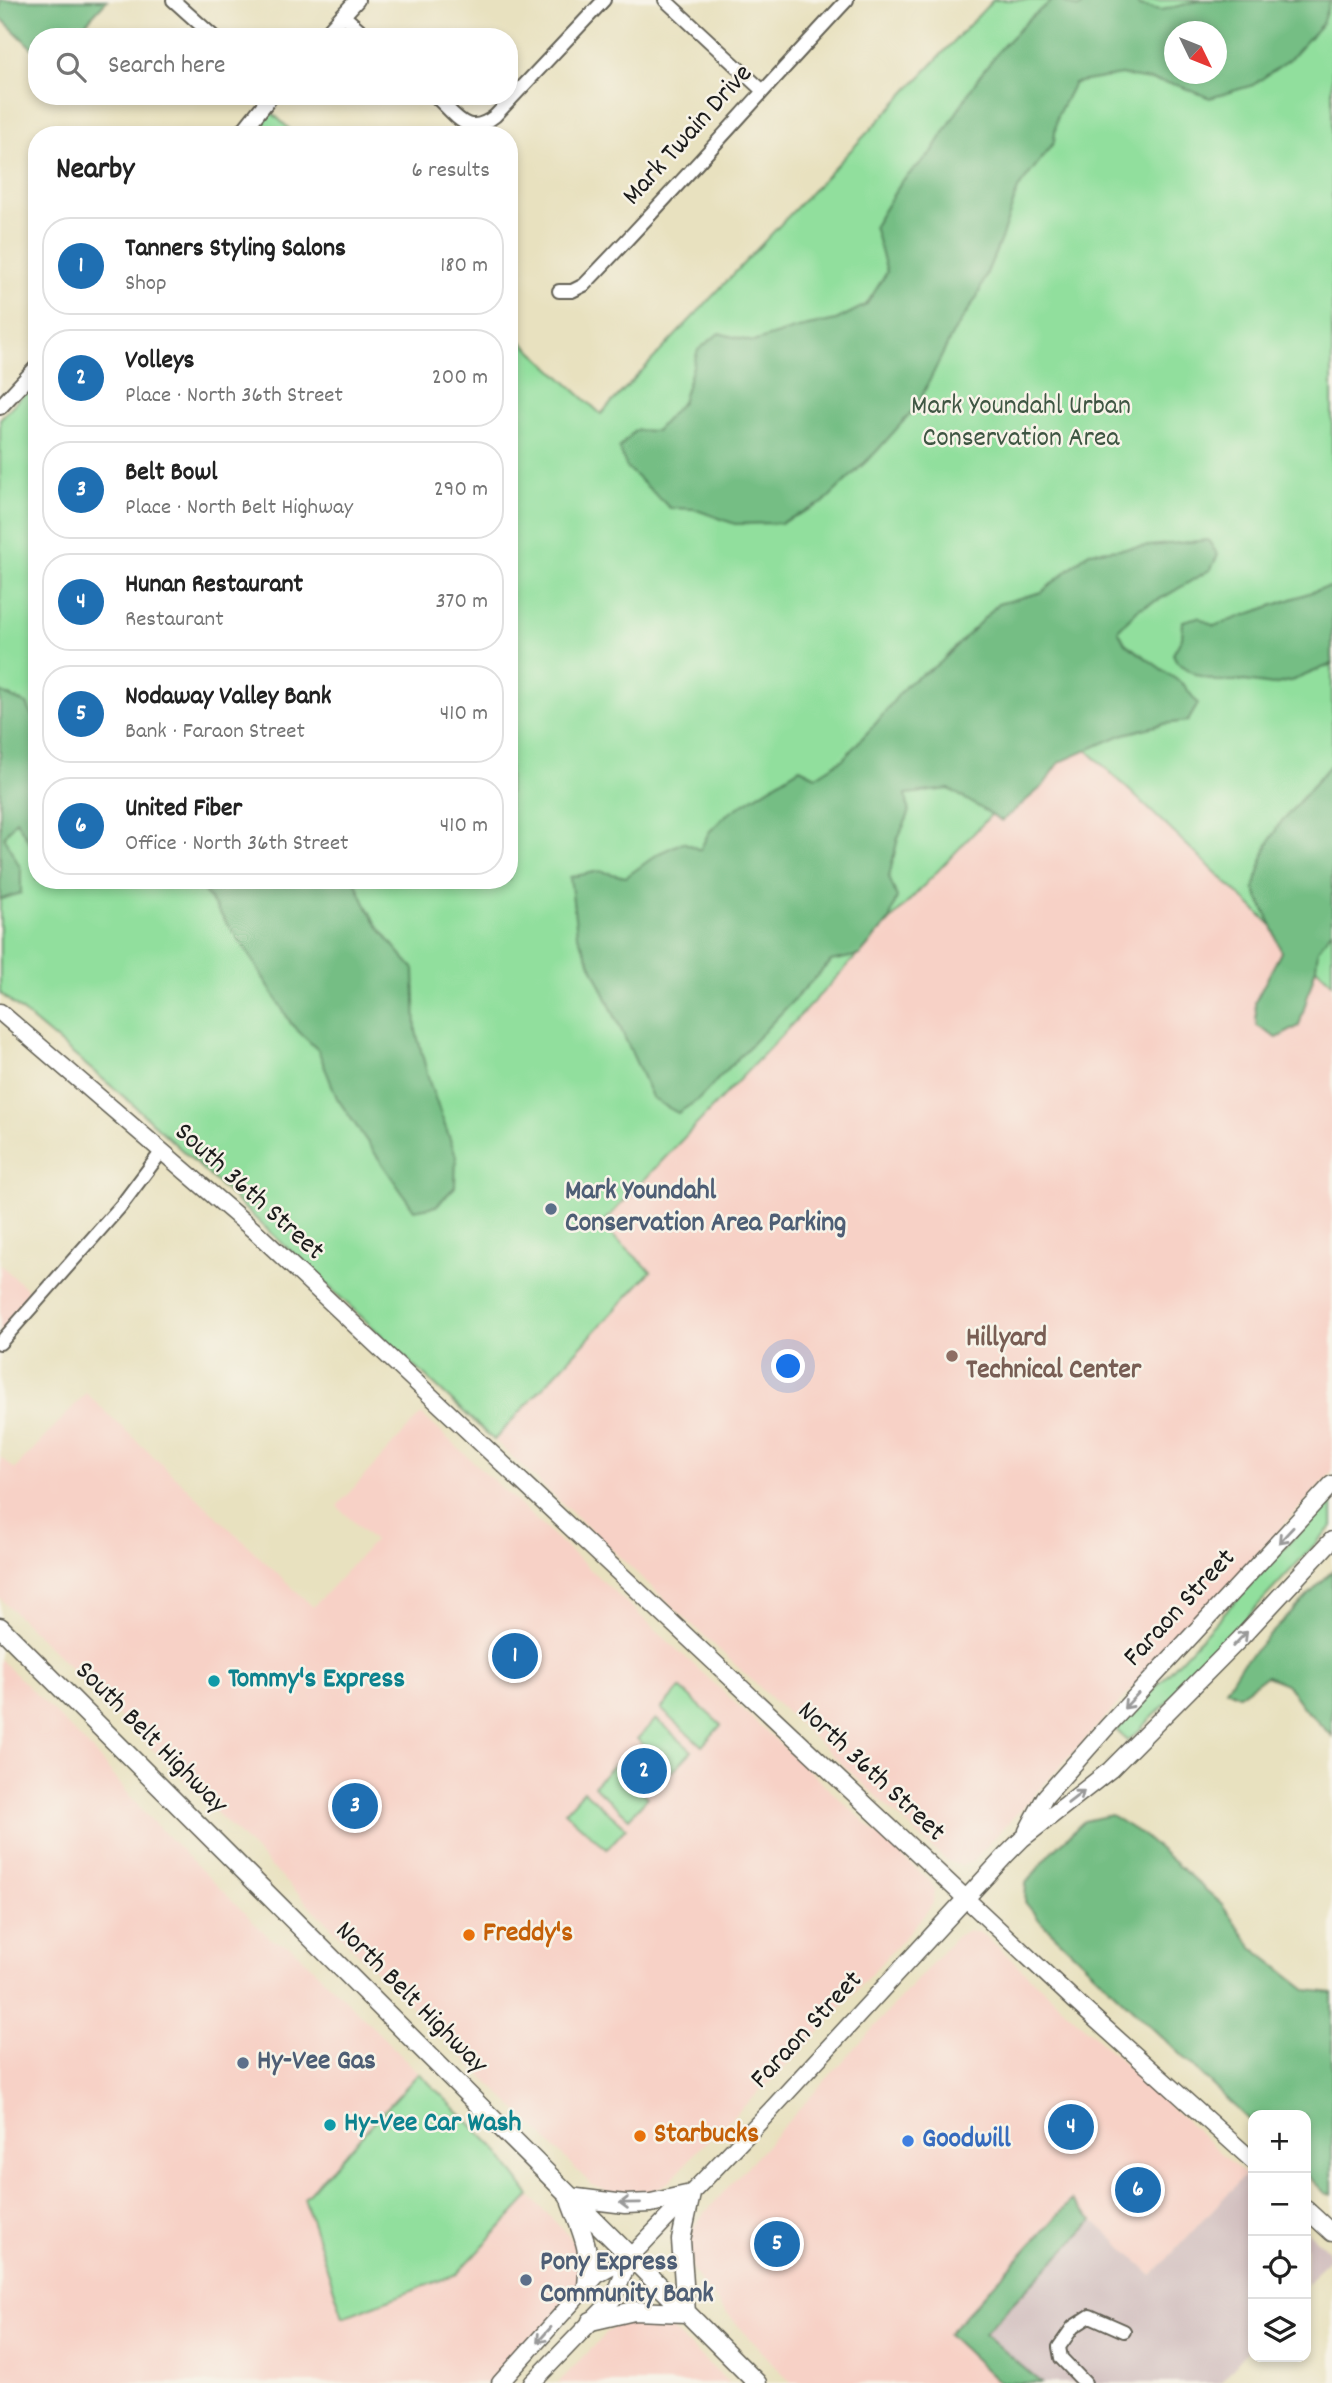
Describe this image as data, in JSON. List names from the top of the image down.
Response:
{
  "streets": {
    "main road": [
      "South 36th Street",
      "Faraon Street",
      "South Belt Highway",
      "North 36th Street",
      "North Belt Highway"
    ],
    "street": ["Mark Twain Drive"]
  },
  "crossings": [
    ["South 36th Street", "North 36th Street"],
    ["Faraon Street", "North 36th Street"],
    ["Faraon Street", "North Belt Highway"],
    ["South Belt Highway", "North Belt Highway"]
  ],
  "parks": ["Mark Youndahl Urban Conservation Area"],
  "places": [
    "Mark Youndahl Conservation Area Parking",
    "Hillyard Technical Center",
    "Tommy's Express",
    "Freddy's",
    "Hy-Vee Gas",
    "Hy-Vee Car Wash",
    "Starbucks",
    "Goodwill",
    "Pony Express Community Bank"
  ],
  "north": "bottom right",
  "page": {
    "search": "Search here",
    "heading": ["Nearby", "6 results"],
    "list": [
      {
        "mark": "1",
        "name": "Tanners Styling Salons",
        "note": "Shop",
        "value": "180 m"
      },
      {
        "mark": "2",
        "name": "Volleys",
        "note": "Place · North 36th Street",
        "value": "200 m"
      },
      {
        "mark": "3",
        "name": "Belt Bowl",
        "note": "Place · North Belt Highway",
        "value": "290 m"
      },
      {
        "mark": "4",
        "name": "Hunan Restaurant",
        "note": "Restaurant",
        "value": "370 m"
      },
      {
        "mark": "5",
        "name": "Nodaway Valley Bank",
        "note": "Bank · Faraon Street",
        "value": "410 m"
      },
      {
        "mark": "6",
        "name": "United Fiber",
        "note": "Office · North 36th Street",
        "value": "410 m"
      }
    ],
    "pins": [
      "1",
      "2",
      "3",
      "4",
      "6",
      "5"
    ],
    "map_buttons": ["+", "−"]
  }
}
